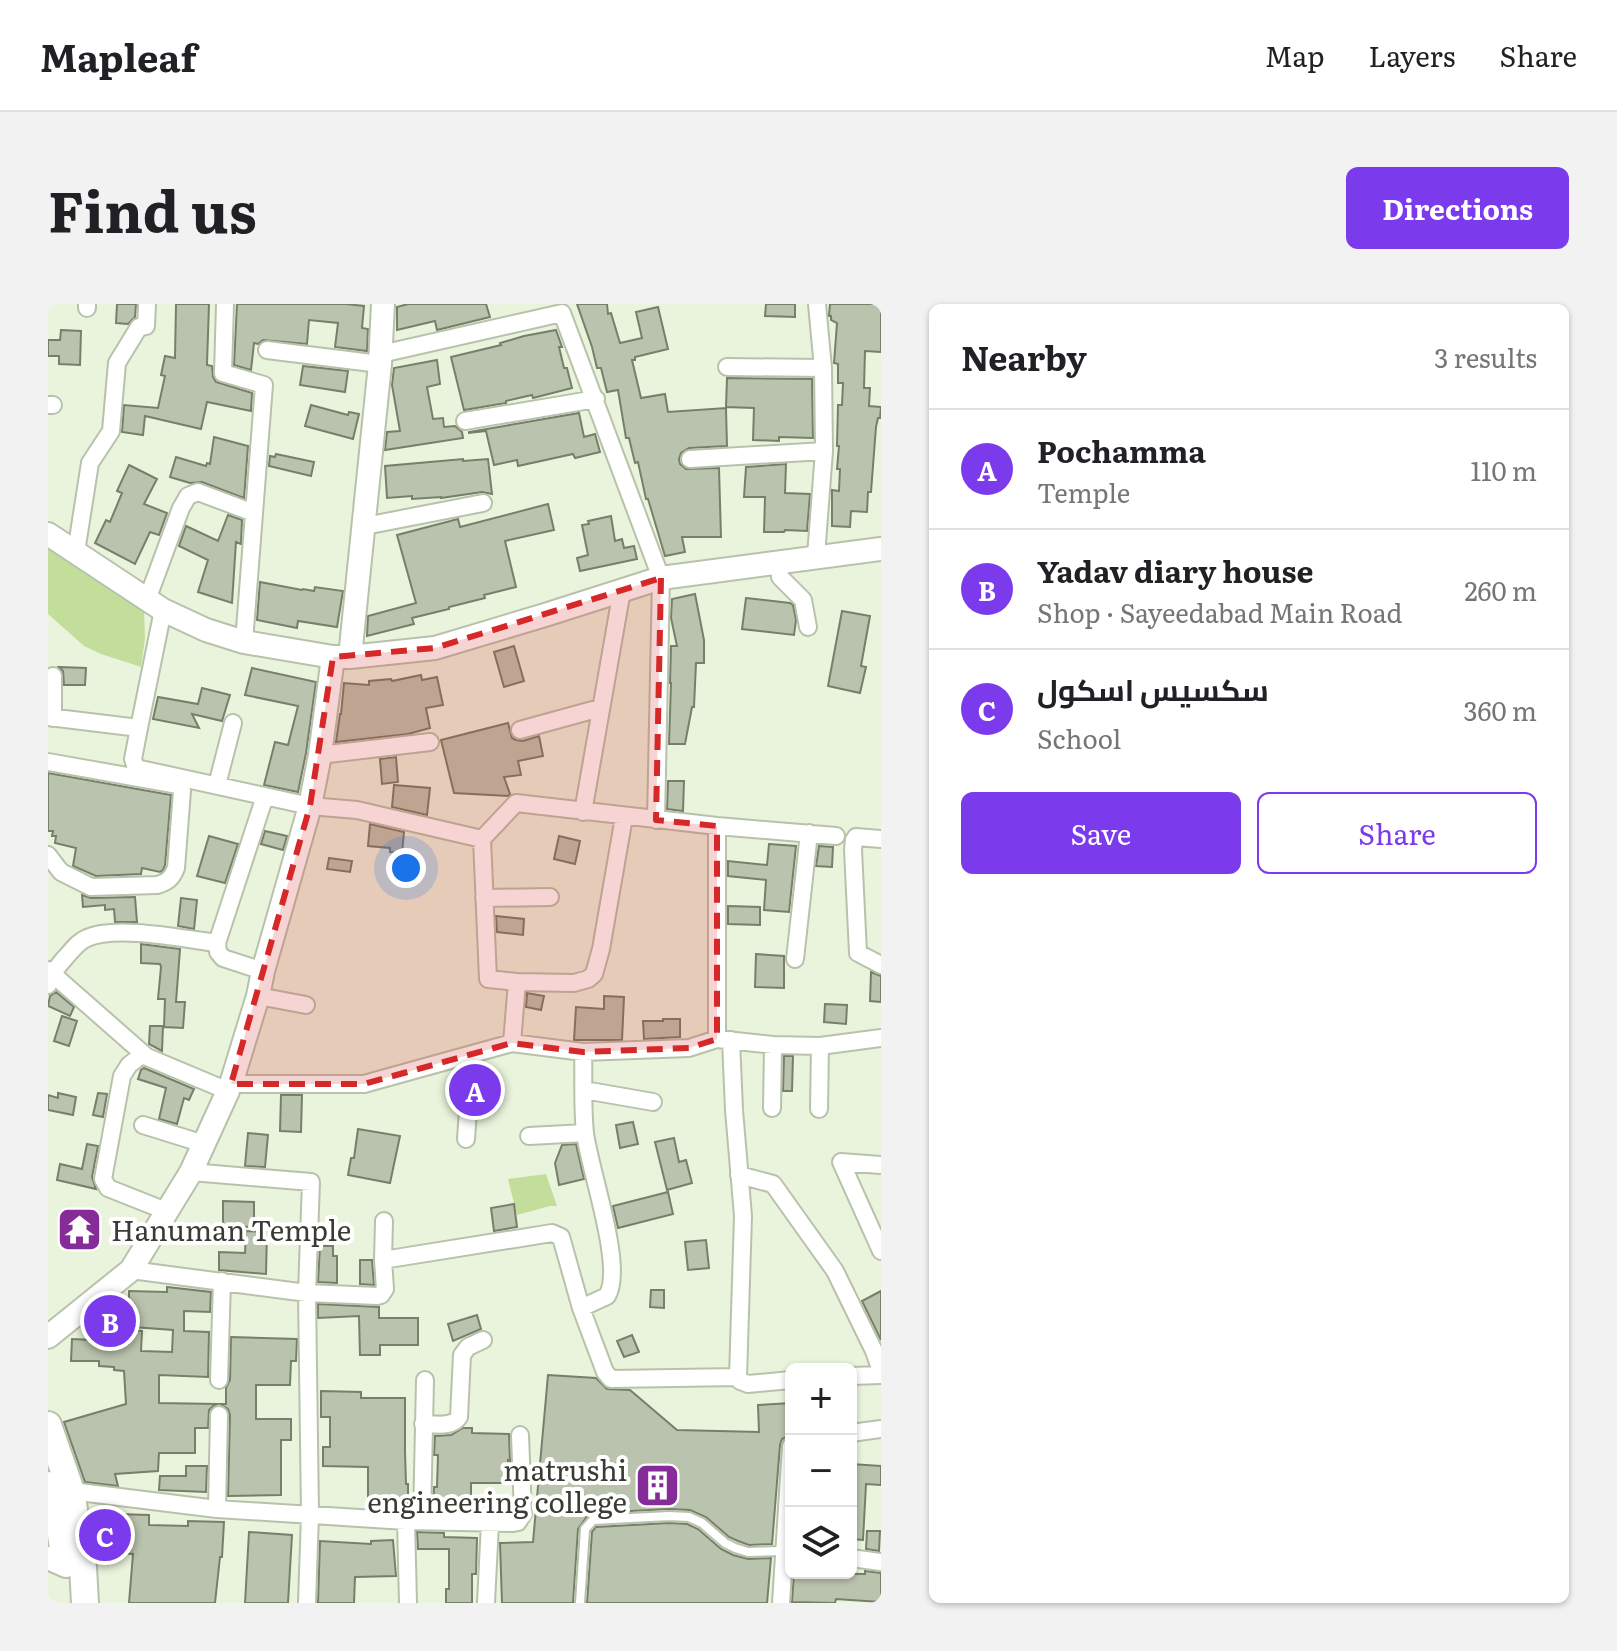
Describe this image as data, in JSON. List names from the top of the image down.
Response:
{
  "places": {
    "temple": ["Hanuman Temple"],
    "building": ["matrushi engineering college"]
  },
  "page": {
    "header": "Mapleaf",
    "nav": ["Map", "Layers", "Share"],
    "title": "Find us",
    "buttons": [
      "Directions",
      ["Save", "Share"]
    ],
    "heading": ["Nearby", "3 results"],
    "list": [
      {
        "mark": "A",
        "name": "Pochamma",
        "note": "Temple",
        "value": "110 m"
      },
      {
        "mark": "B",
        "name": "Yadav diary house",
        "note": "Shop · Sayeedabad Main Road",
        "value": "260 m"
      },
      {
        "mark": "C",
        "name": "سکسیس اسکول",
        "note": "School",
        "value": "360 m"
      }
    ],
    "pins": ["A", "B", "C"],
    "map_buttons": ["+", "−"]
  }
}
